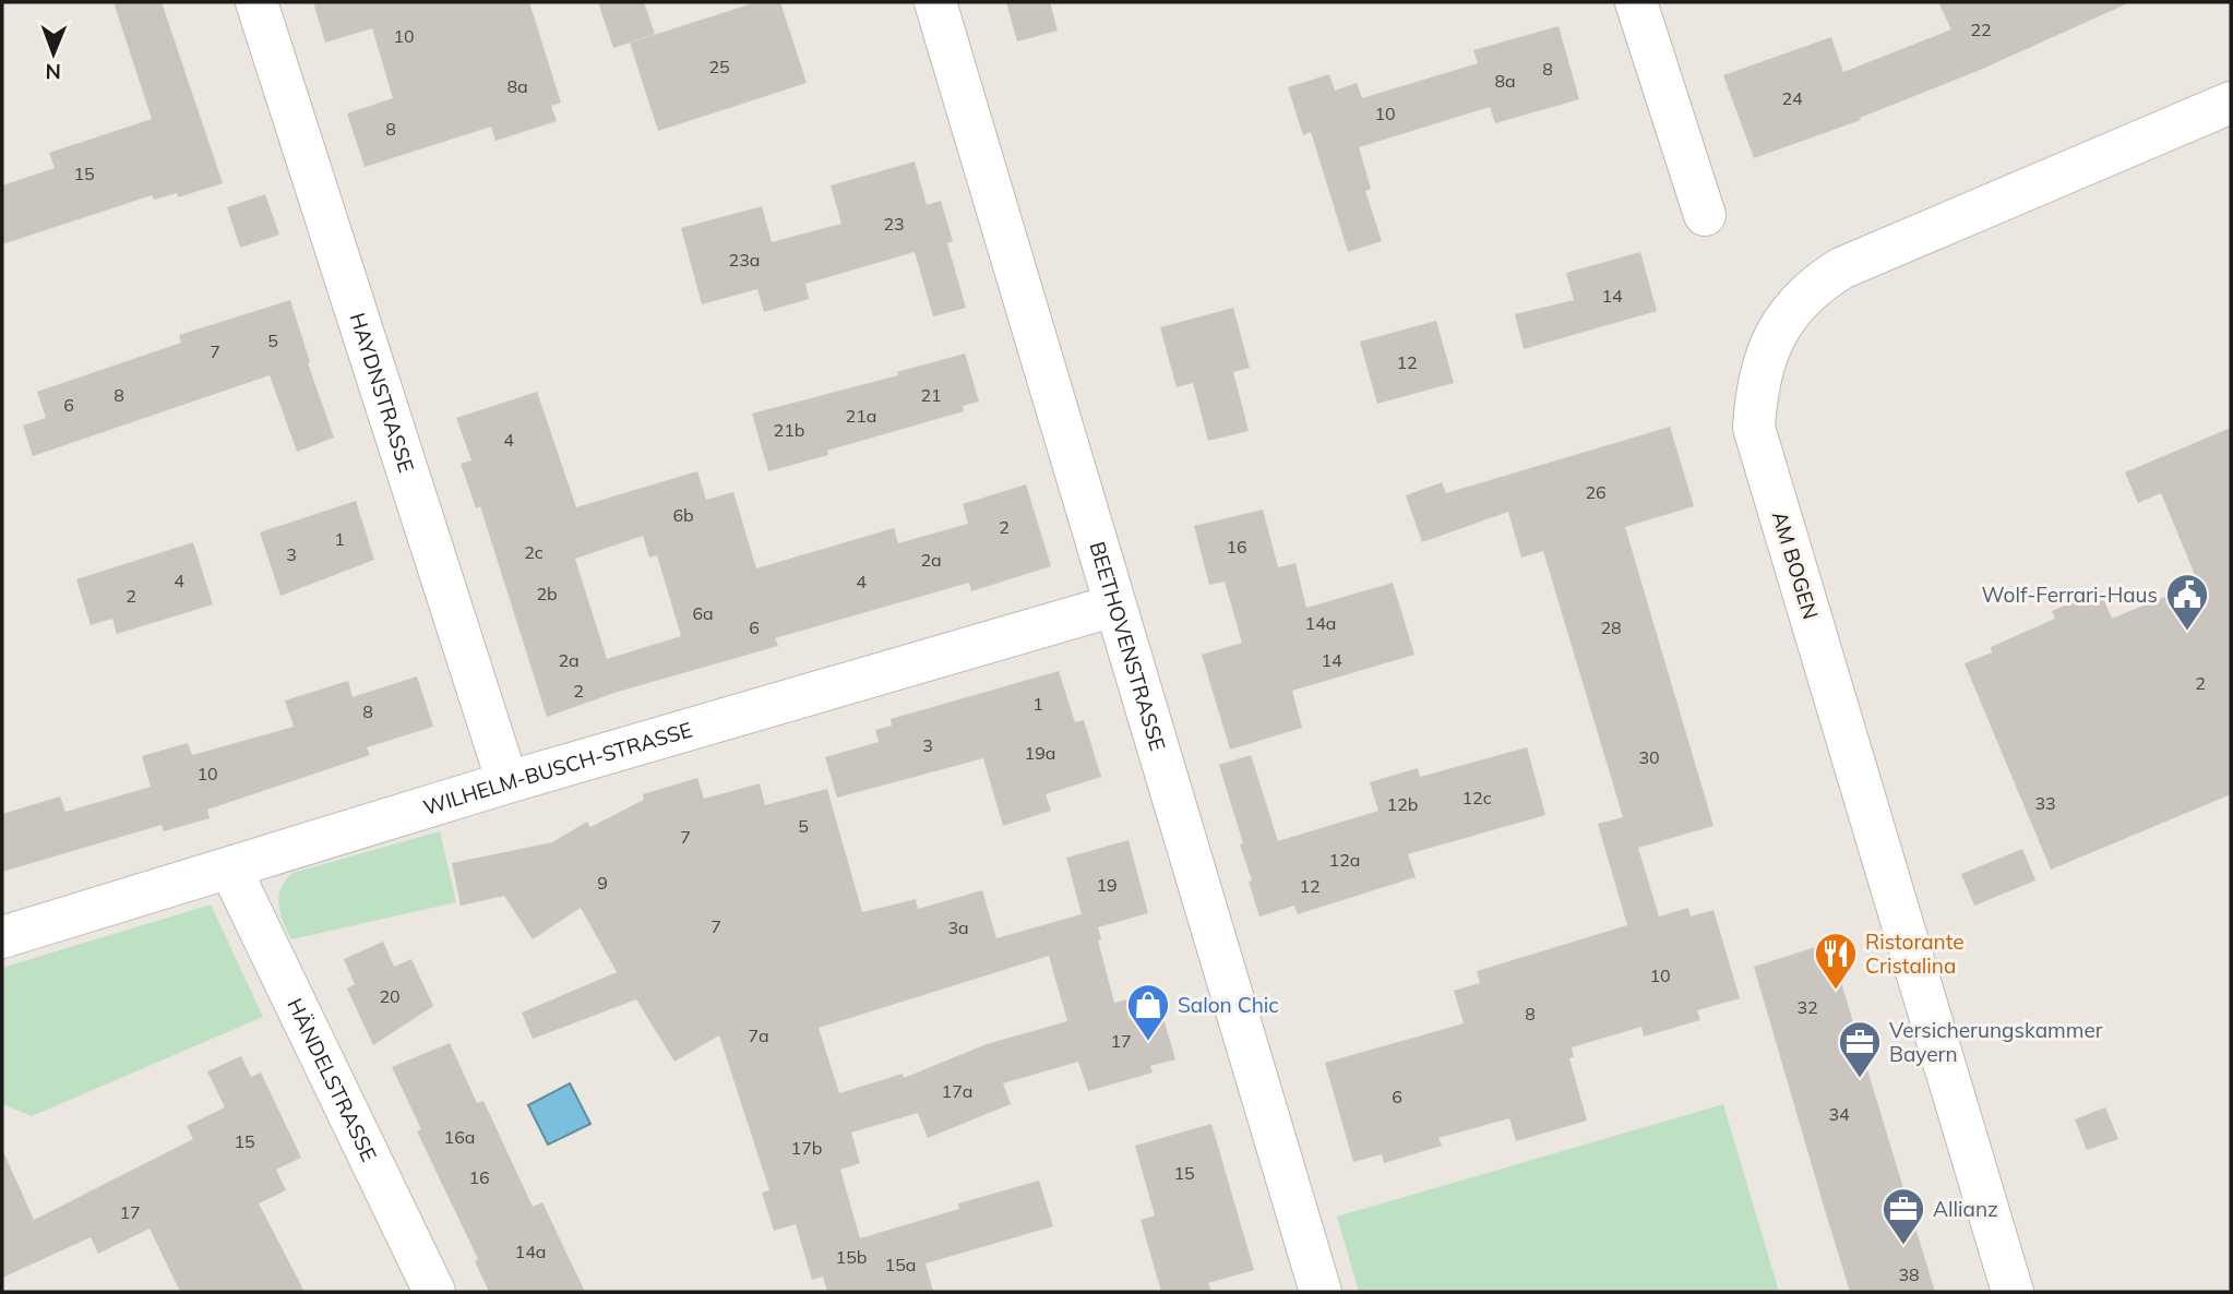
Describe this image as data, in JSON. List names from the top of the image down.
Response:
{
  "streets": {
    "street": [
      "HAYDNSTRASSE",
      "AM BOGEN",
      "BEETHOVENSTRASSE",
      "WILHELM-BUSCH-STRASSE",
      "HÄNDELSTRASSE"
    ]
  },
  "crossings": [
    ["HAYDNSTRASSE", "WILHELM-BUSCH-STRASSE"],
    ["BEETHOVENSTRASSE", "WILHELM-BUSCH-STRASSE"],
    ["WILHELM-BUSCH-STRASSE", "HÄNDELSTRASSE"]
  ],
  "places": {
    "public building": ["Wolf-Ferrari-Haus"],
    "restaurant": ["Ristorante Cristalina"],
    "shop": ["Salon Chic"],
    "office": ["Versicherungskammer Bayern", "Allianz"]
  },
  "house_numbers": [
    "22",
    "10",
    "25",
    "8",
    "8a",
    "8a",
    "24",
    "10",
    "8",
    "15",
    "23",
    "23a",
    "14",
    "5",
    "7",
    "12",
    "8",
    "21",
    "6",
    "21a",
    "21b",
    "4",
    "26",
    "6b",
    "2",
    "1",
    "16",
    "2c",
    "3",
    "2a",
    "4",
    "4",
    "2b",
    "2",
    "6a",
    "14a",
    "6",
    "28",
    "2a",
    "14",
    "2",
    "2",
    "1",
    "8",
    "3",
    "19a",
    "30",
    "10",
    "12c",
    "33",
    "12b",
    "5",
    "7",
    "12a",
    "9",
    "19",
    "12",
    "7",
    "3a",
    "10",
    "20",
    "32",
    "8",
    "7a",
    "17",
    "17a",
    "6",
    "34",
    "16a",
    "15",
    "17b",
    "15",
    "16",
    "17",
    "14a",
    "15b",
    "15a",
    "38"
  ],
  "north": "bottom"
}
